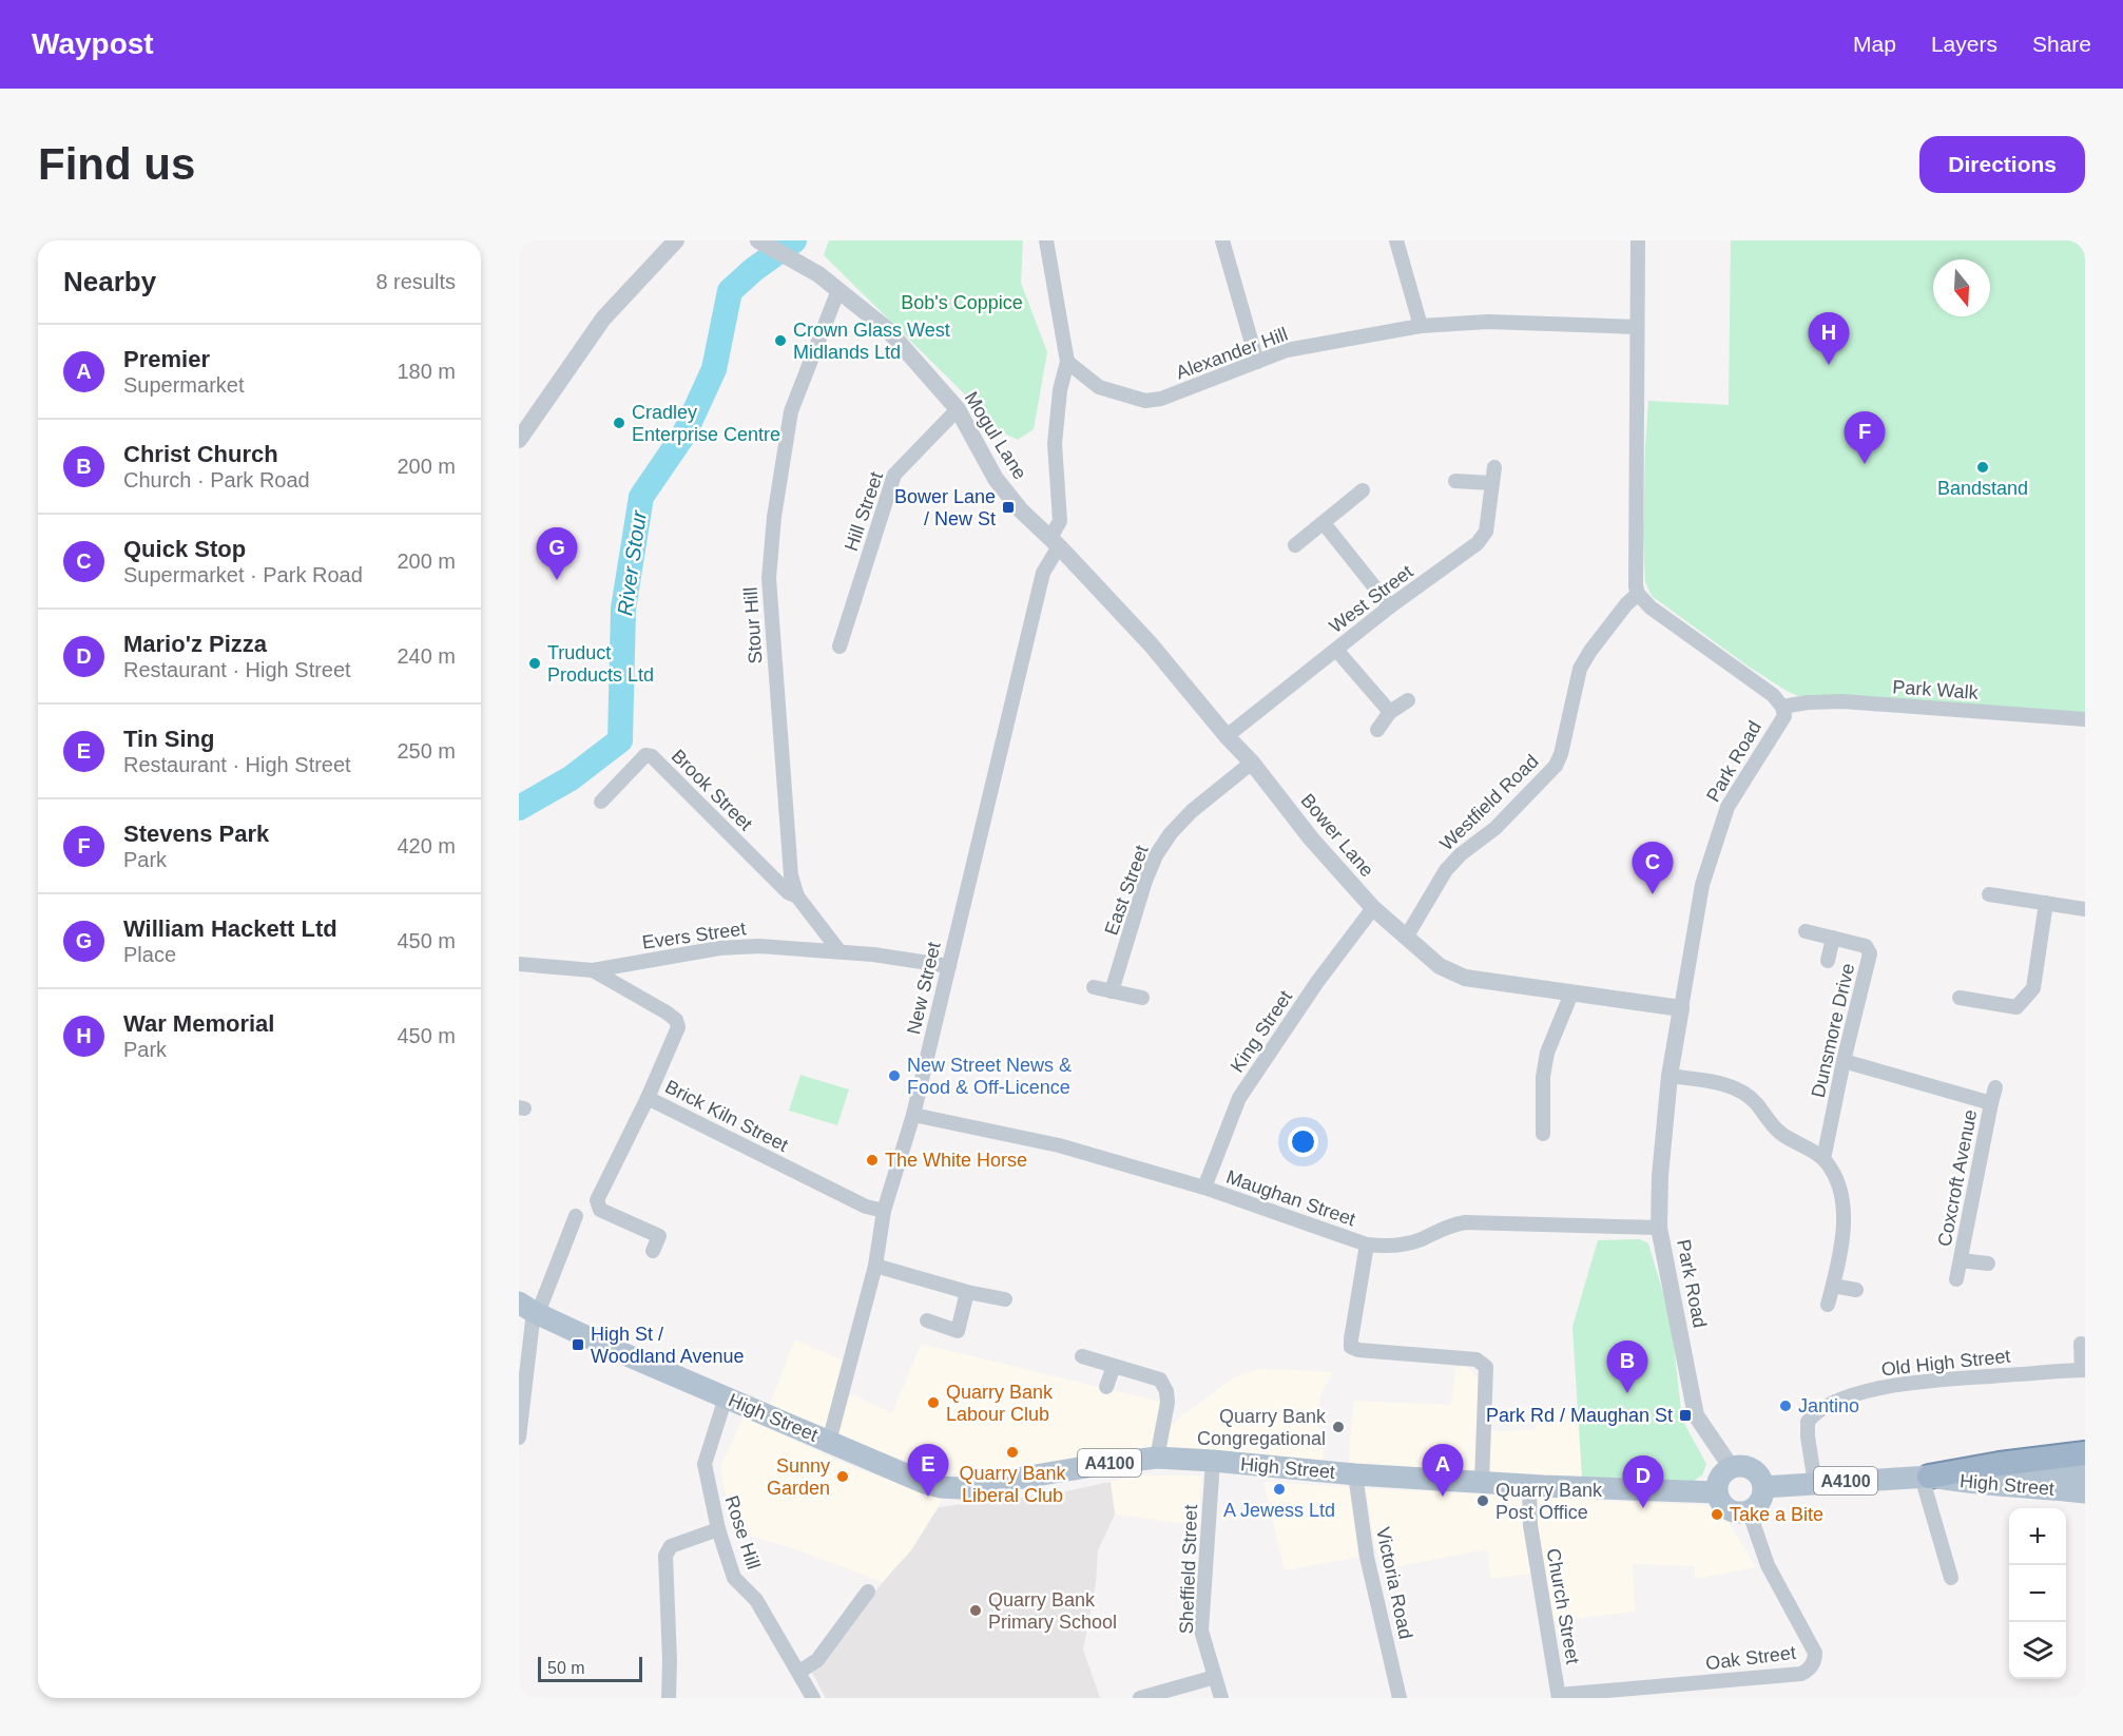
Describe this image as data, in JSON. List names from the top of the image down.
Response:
{
  "streets": {
    "main road": ["High Street", "A4100"],
    "street": [
      "Alexander Hill",
      "Mogul Lane",
      "Hill Street",
      "West Street",
      "Stour Hill",
      "Park Walk",
      "Park Road",
      "Brook Street",
      "Westfield Road",
      "Bower Lane",
      "East Street",
      "Evers Street",
      "New Street",
      "Dunsmore Drive",
      "King Street",
      "Brick Kiln Street",
      "Coxcroft Avenue",
      "Maughan Street",
      "Old High Street",
      "Rose Hill",
      "Sheffield Street",
      "Victoria Road",
      "Church Street",
      "Oak Street"
    ]
  },
  "crossings": [
    ["Mogul Lane", "Hill Street"],
    ["Mogul Lane", "Stour Hill"],
    ["Mogul Lane", "Bower Lane"],
    ["Mogul Lane", "New Street"],
    ["West Street", "Bower Lane"],
    ["Stour Hill", "Brook Street"],
    ["Stour Hill", "Evers Street"],
    ["Park Walk", "Park Road"],
    ["Park Road", "Westfield Road"],
    ["Park Road", "Bower Lane"],
    ["Park Road", "Maughan Street"],
    ["Park Road", "High Street"],
    ["Park Road", "Oak Street"],
    ["Westfield Road", "Bower Lane"],
    ["Bower Lane", "East Street"],
    ["Bower Lane", "New Street"],
    ["Bower Lane", "King Street"],
    ["Evers Street", "New Street"],
    ["Evers Street", "Brick Kiln Street"],
    ["New Street", "Brick Kiln Street"],
    ["New Street", "Maughan Street"],
    ["New Street", "High Street"],
    ["Dunsmore Drive", "Coxcroft Avenue"],
    ["King Street", "Maughan Street"],
    ["Old High Street", "High Street"],
    ["High Street", "Rose Hill"],
    ["High Street", "Sheffield Street"],
    ["High Street", "Victoria Road"],
    ["High Street", "Church Street"],
    ["High Street", "Oak Street"],
    ["Church Street", "Oak Street"]
  ],
  "water": ["River Stour"],
  "parks": ["Bob's Coppice"],
  "places": {
    "other": [
      "Crown Glass West Midlands Ltd",
      "Cradley Enterprise Centre",
      "Bandstand",
      "Truduct Products Ltd",
      "New Street News & Food & Off-Licence",
      "The White Horse",
      "Quarry Bank Labour Club",
      "Jantino",
      "Quarry Bank Congregational",
      "Quarry Bank Liberal Club",
      "Sunny Garden",
      "A Jewess Ltd",
      "Quarry Bank Post Office",
      "Take a Bite",
      "Quarry Bank Primary School"
    ],
    "transit": ["Bower Lane / New St", "High St / Woodland Avenue", "Park Rd / Maughan St"]
  },
  "scale_bar": "50 m",
  "north": "bottom",
  "page": {
    "header": "Waypost",
    "nav": ["Map", "Layers", "Share"],
    "buttons": "Directions",
    "title": "Find us",
    "heading": ["Nearby", "8 results"],
    "pins": [
      "H",
      "F",
      "G",
      "C",
      "B",
      "A",
      "E",
      "D"
    ],
    "list": [
      {
        "mark": "A",
        "name": "Premier",
        "note": "Supermarket",
        "value": "180 m"
      },
      {
        "mark": "B",
        "name": "Christ Church",
        "note": "Church · Park Road",
        "value": "200 m"
      },
      {
        "mark": "C",
        "name": "Quick Stop",
        "note": "Supermarket · Park Road",
        "value": "200 m"
      },
      {
        "mark": "D",
        "name": "Mario'z Pizza",
        "note": "Restaurant · High Street",
        "value": "240 m"
      },
      {
        "mark": "E",
        "name": "Tin Sing",
        "note": "Restaurant · High Street",
        "value": "250 m"
      },
      {
        "mark": "F",
        "name": "Stevens Park",
        "note": "Park",
        "value": "420 m"
      },
      {
        "mark": "G",
        "name": "William Hackett Ltd",
        "note": "Place",
        "value": "450 m"
      },
      {
        "mark": "H",
        "name": "War Memorial",
        "note": "Park",
        "value": "450 m"
      }
    ],
    "map_buttons": ["+", "−"],
    "scale": "50 m"
  }
}
